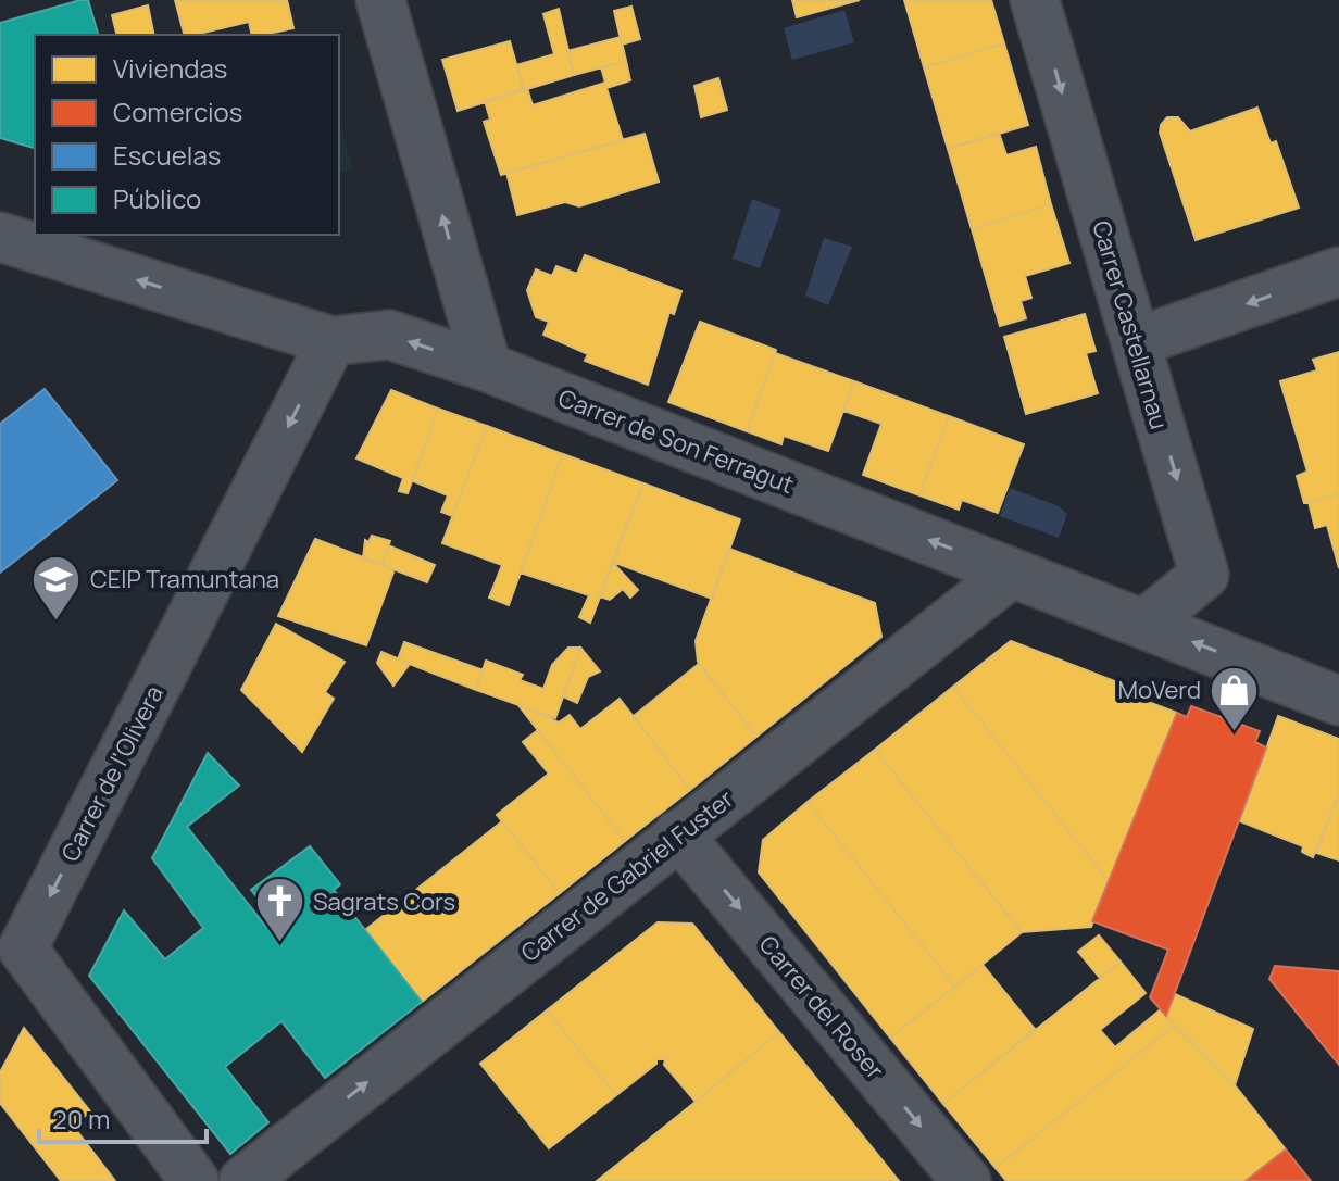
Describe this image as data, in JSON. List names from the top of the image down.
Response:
{
  "streets": {
    "street": [
      "Carrer Castellarnau",
      "Carrer de Son Ferragut",
      "Carrer de l'Olivera",
      "Carrer de Gabriel Fuster",
      "Carrer del Roser"
    ]
  },
  "crossings": [
    ["Carrer Castellarnau", "Carrer de Son Ferragut"],
    ["Carrer de Son Ferragut", "Carrer de l'Olivera"],
    ["Carrer de Son Ferragut", "Carrer de Gabriel Fuster"],
    ["Carrer de Gabriel Fuster", "Carrer del Roser"]
  ],
  "one_way": [
    "Carrer Castellarnau",
    "Carrer de Son Ferragut",
    "Carrer de l'Olivera",
    "Carrer de Gabriel Fuster",
    "Carrer del Roser"
  ],
  "places": {
    "school or university": ["CEIP Tramuntana"],
    "shop": ["MoVerd"],
    "church": ["Sagrats Cors"]
  },
  "legend": [
    "Viviendas",
    "Comercios",
    "Escuelas",
    "Público"
  ],
  "scale_bar": "20 m"
}
